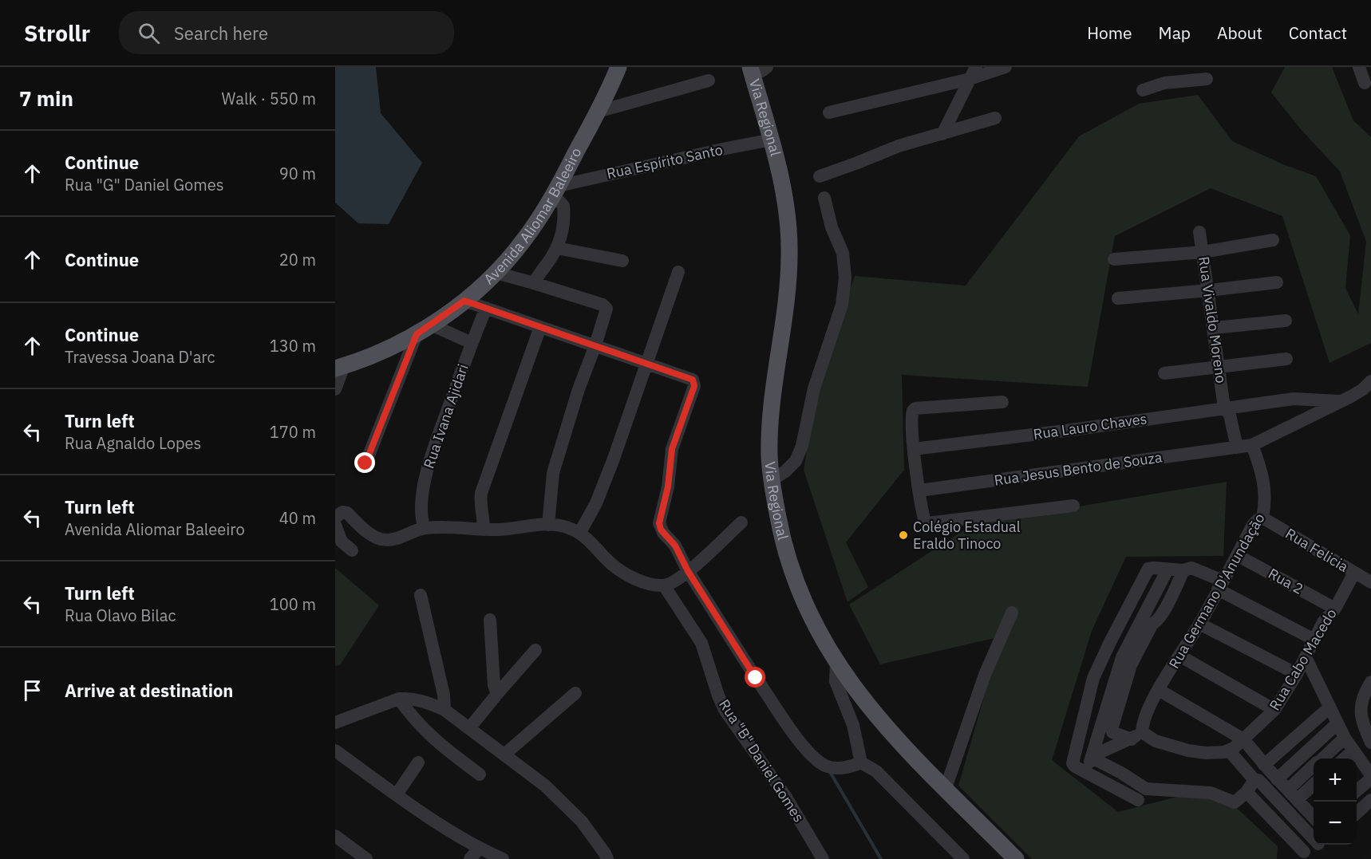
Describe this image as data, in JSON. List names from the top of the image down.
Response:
{
  "streets": {
    "main road": ["Via Regional", "Avenida Aliomar Baleeiro"],
    "street": [
      "Rua Espírito Santo",
      "Rua Vivaldo Moreno",
      "Rua Ivana Ajidari",
      "Rua Lauro Chaves",
      "Rua Jesus Bento de Souza",
      "Rua Felicia",
      "Rua 2",
      "Rua Germano D'Anundação",
      "Rua Cabo Macedo",
      "Rua \"B\" Daniel Gomes"
    ]
  },
  "crossings": [
    ["Via Regional", "Rua Espírito Santo"],
    ["Rua Espírito Santo", "Avenida Aliomar Baleeiro"],
    ["Rua Vivaldo Moreno", "Rua Lauro Chaves"],
    ["Rua Lauro Chaves", "Rua Jesus Bento de Souza"],
    ["Rua Jesus Bento de Souza", "Rua Germano D'Anundação"],
    ["Rua Felicia", "Rua Germano D'Anundação"],
    ["Rua Felicia", "Rua Cabo Macedo"],
    ["Rua 2", "Rua Germano D'Anundação"],
    ["Rua 2", "Rua Cabo Macedo"]
  ],
  "places": ["Colégio Estadual Eraldo Tinoco"],
  "page": {
    "header": "Strollr",
    "search": "Search here",
    "nav": [
      "Home",
      "Map",
      "About",
      "Contact"
    ],
    "heading": ["7 min", "Walk · 550 m"],
    "list": [
      ["Continue", "Rua \"G\" Daniel Gomes", "90 m"],
      ["Continue", "20 m"],
      ["Continue", "Travessa Joana D'arc", "130 m"],
      ["Turn left", "Rua Agnaldo Lopes", "170 m"],
      ["Turn left", "Avenida Aliomar Baleeiro", "40 m"],
      ["Turn left", "Rua Olavo Bilac", "100 m"],
      "Arrive at destination"
    ],
    "map_buttons": ["+", "−"]
  }
}
